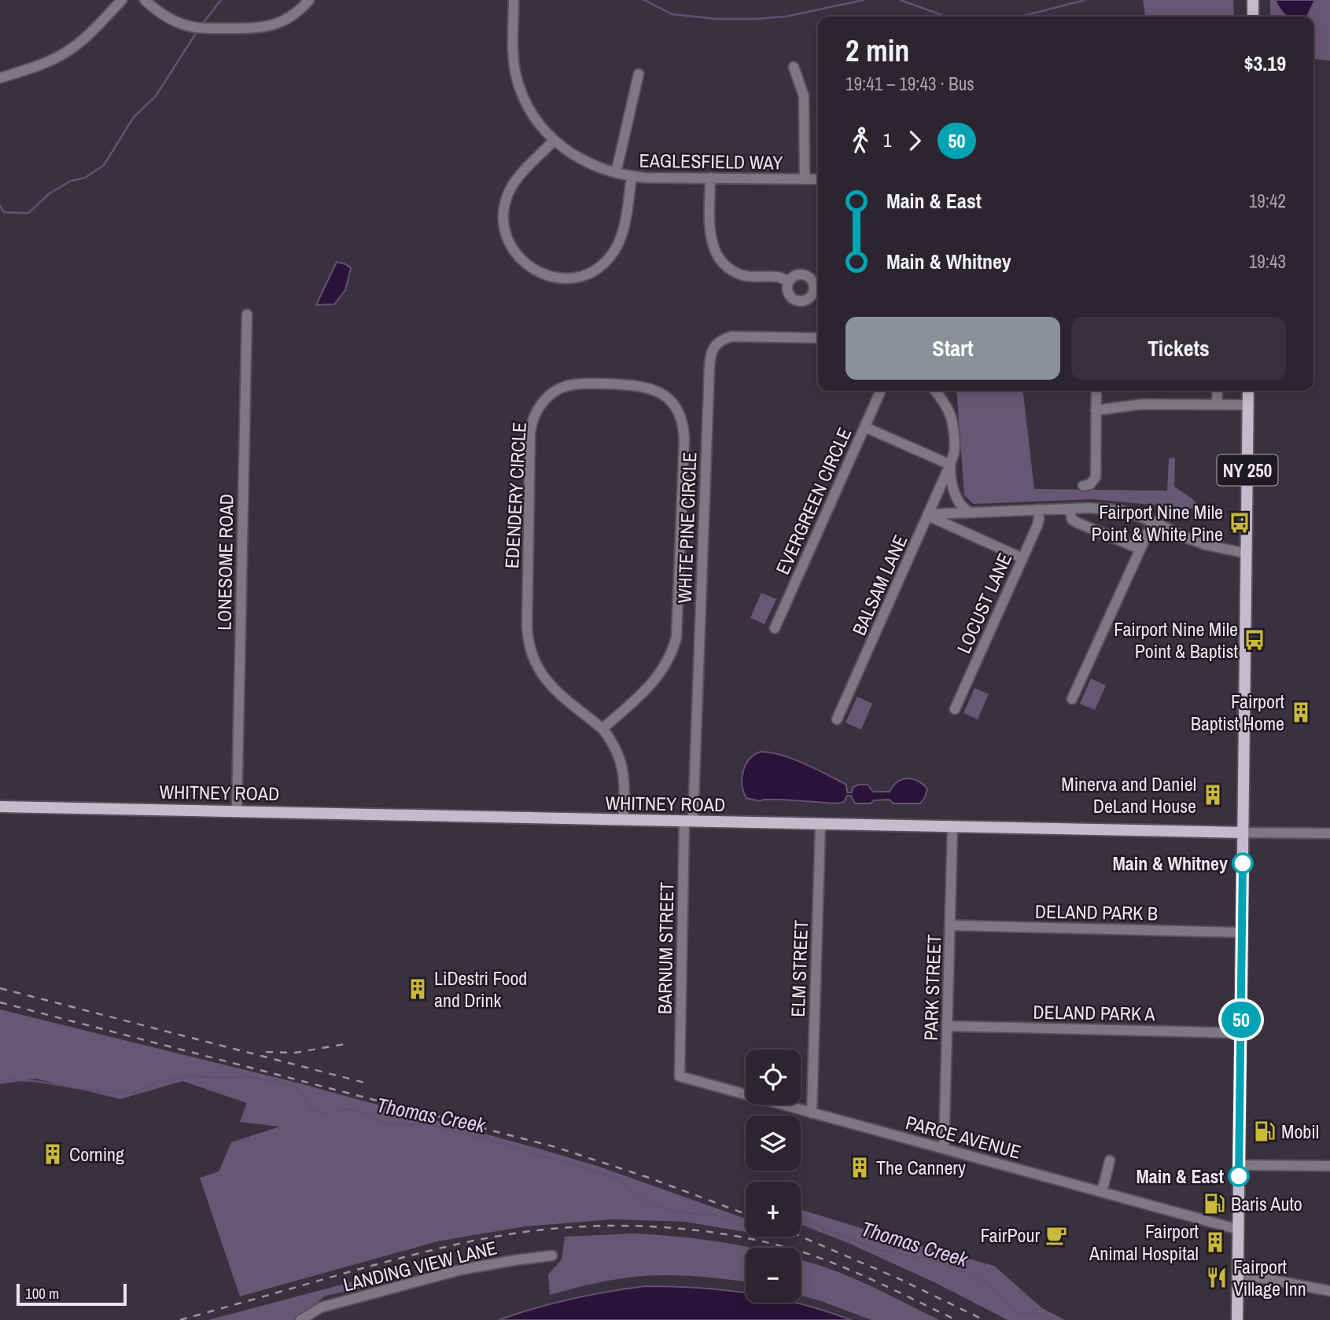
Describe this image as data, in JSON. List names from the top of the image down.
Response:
{
  "streets": {
    "main road": ["NY 250", "WHITNEY ROAD"],
    "street": [
      "EAGLESFIELD WAY",
      "EDENDERY CIRCLE",
      "EVERGREEN CIRCLE",
      "WHITE PINE CIRCLE",
      "LONESOME ROAD",
      "BALSAM LANE",
      "LOCUST LANE",
      "DELAND PARK B",
      "BARNUM STREET",
      "ELM STREET",
      "PARK STREET",
      "DELAND PARK A",
      "PARCE AVENUE",
      "LANDING VIEW LANE"
    ]
  },
  "crossings": [
    ["NY 250", "WHITNEY ROAD"],
    ["NY 250", "DELAND PARK B"],
    ["NY 250", "DELAND PARK A"],
    ["NY 250", "PARCE AVENUE"],
    ["EDENDERY CIRCLE", "WHITNEY ROAD"],
    ["WHITE PINE CIRCLE", "WHITNEY ROAD"],
    ["WHITE PINE CIRCLE", "BARNUM STREET"],
    ["LONESOME ROAD", "WHITNEY ROAD"],
    ["WHITNEY ROAD", "BARNUM STREET"],
    ["WHITNEY ROAD", "ELM STREET"],
    ["WHITNEY ROAD", "PARK STREET"],
    ["DELAND PARK B", "PARK STREET"],
    ["BARNUM STREET", "PARCE AVENUE"],
    ["ELM STREET", "PARCE AVENUE"],
    ["PARK STREET", "DELAND PARK A"],
    ["PARK STREET", "PARCE AVENUE"]
  ],
  "water": ["Thomas Creek"],
  "places": {
    "bus stop": ["Fairport Nine Mile Point & White Pine", "Fairport Nine Mile Point & Baptist"],
    "building": [
      "Fairport Baptist Home",
      "Minerva and Daniel DeLand House",
      "LiDestri Food and Drink",
      "Corning",
      "The Cannery",
      "Fairport Animal Hospital"
    ],
    "other": ["Main & Whitney", "Main & East"],
    "fuel station": ["Mobil", "Baris Auto"],
    "cafe": ["FairPour"],
    "restaurant": ["Fairport Village Inn"]
  },
  "lines": ["bus line 50"],
  "scale_bar": "100 m",
  "page": {
    "on_map": "50",
    "heading": ["2 min", "19:41 – 19:43 · Bus", "$3.19"],
    "legs": ["1", "50"],
    "list": [
      {
        "name": "Main & East",
        "value": "19:42"
      },
      {
        "name": "Main & Whitney",
        "value": "19:43"
      }
    ],
    "buttons": ["Start", "Tickets"],
    "map_buttons": ["+", "−"],
    "scale": "100 m"
  }
}
